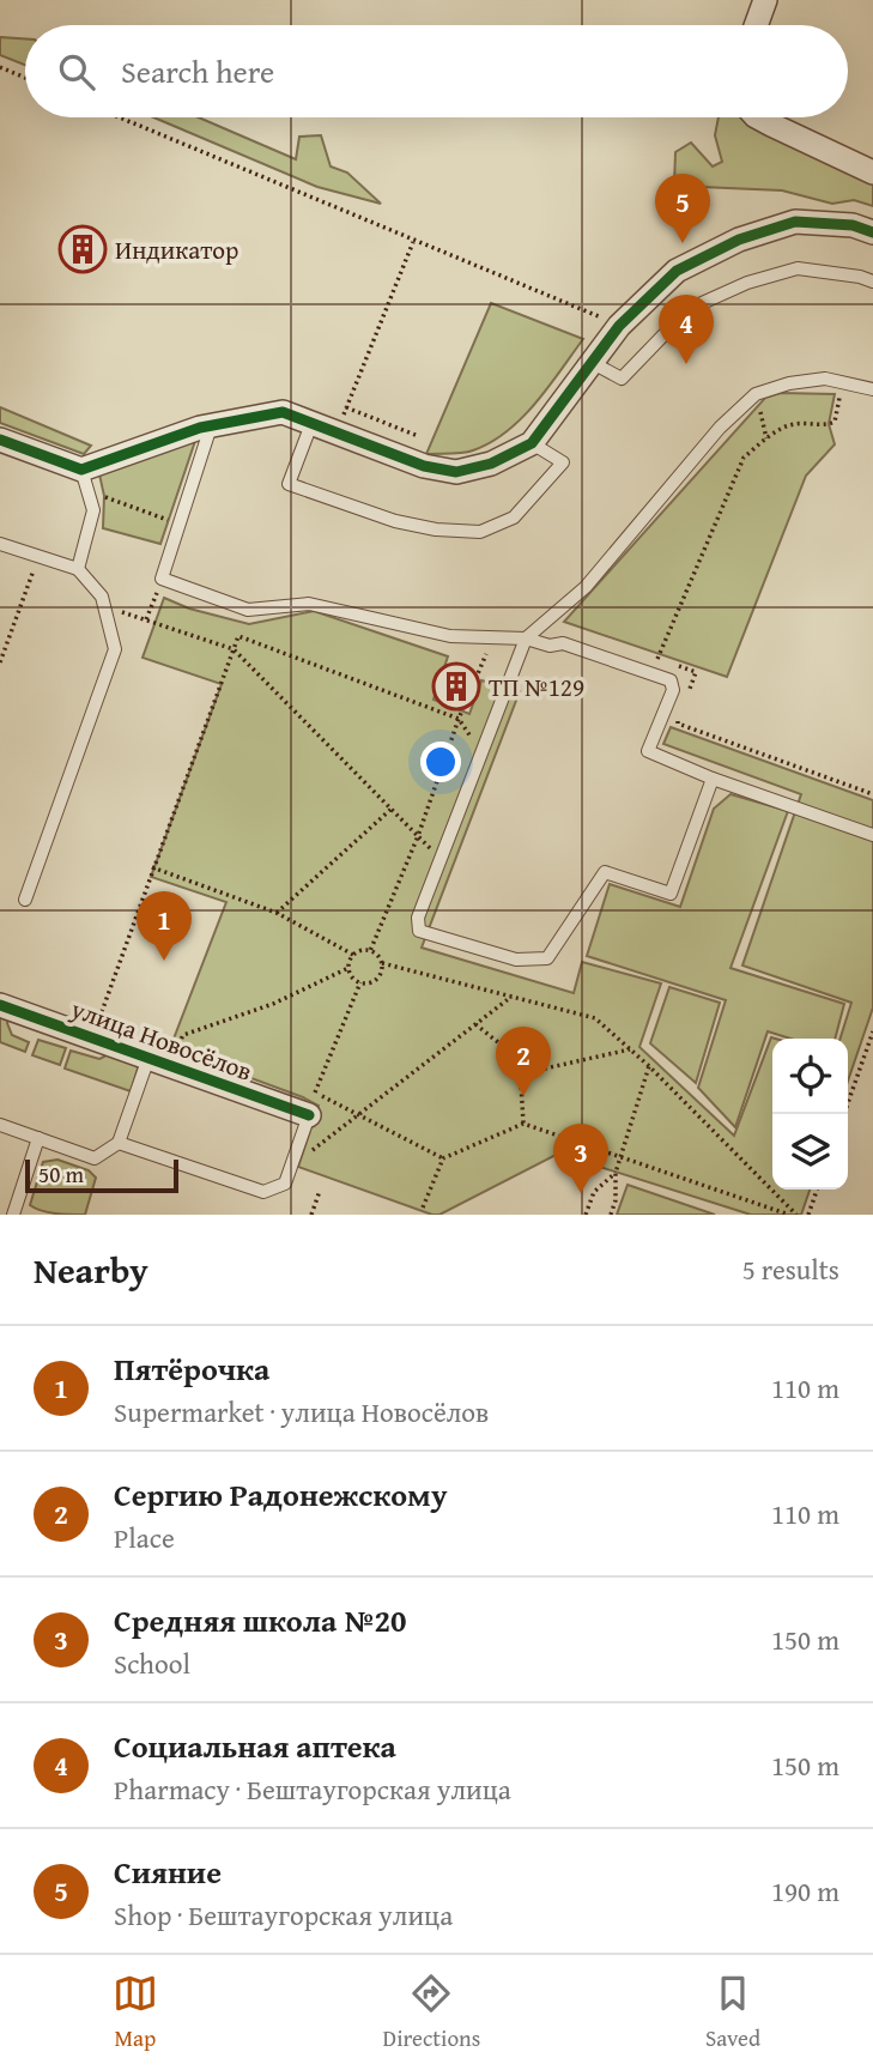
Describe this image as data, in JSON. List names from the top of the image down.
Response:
{
  "streets": {
    "street": ["улица Новосёлов"]
  },
  "places": {
    "building": ["Индикатор", "ТП №129"]
  },
  "scale_bar": "50 m",
  "page": {
    "search": "Search here",
    "pins": [
      "5",
      "4",
      "1",
      "2",
      "3"
    ],
    "scale": "50 m",
    "heading": ["Nearby", "5 results"],
    "list": [
      {
        "mark": "1",
        "name": "Пятёрочка",
        "note": "Supermarket · улица Новосёлов",
        "value": "110 m"
      },
      {
        "mark": "2",
        "name": "Сергию Радонежскому",
        "note": "Place",
        "value": "110 m"
      },
      {
        "mark": "3",
        "name": "Средняя школа №20",
        "note": "School",
        "value": "150 m"
      },
      {
        "mark": "4",
        "name": "Социальная аптека",
        "note": "Pharmacy · Бештаугорская улица",
        "value": "150 m"
      },
      {
        "mark": "5",
        "name": "Сияние",
        "note": "Shop · Бештаугорская улица",
        "value": "190 m"
      }
    ],
    "nav": ["Map", "Directions", "Saved"]
  }
}
